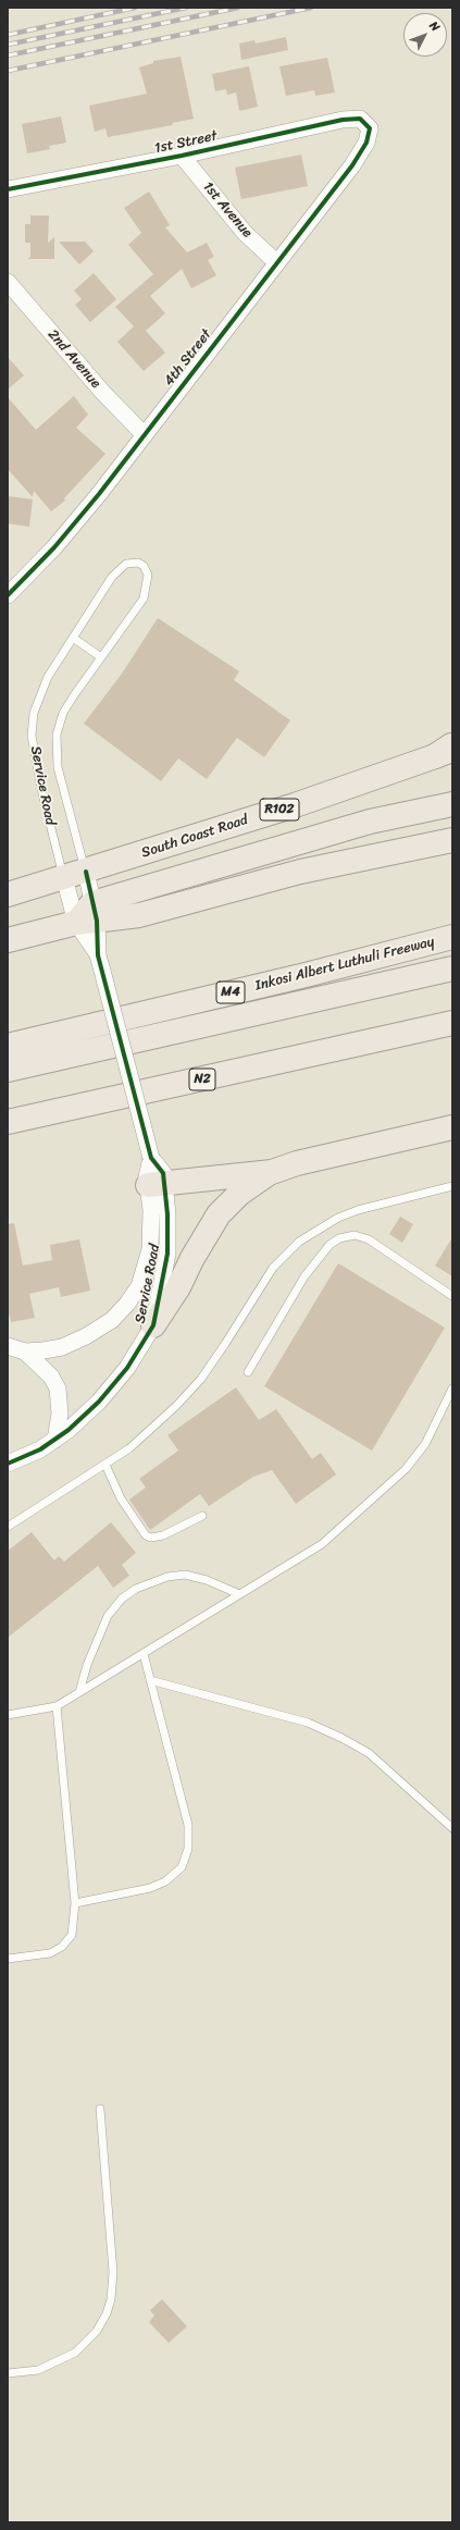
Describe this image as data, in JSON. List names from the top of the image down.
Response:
{
  "streets": {
    "main road": [
      "R102",
      "South Coast Road",
      "Inkosi Albert Luthuli Freeway",
      "M4",
      "N2"
    ],
    "street": [
      "1st Street",
      "1st Avenue",
      "4th Street",
      "2nd Avenue",
      "Service Road"
    ]
  },
  "crossings": [
    ["1st Street", "1st Avenue"],
    ["1st Street", "4th Street"],
    ["1st Avenue", "4th Street"],
    ["4th Street", "2nd Avenue"],
    ["Service Road", "South Coast Road"]
  ],
  "north": "top right"
}
